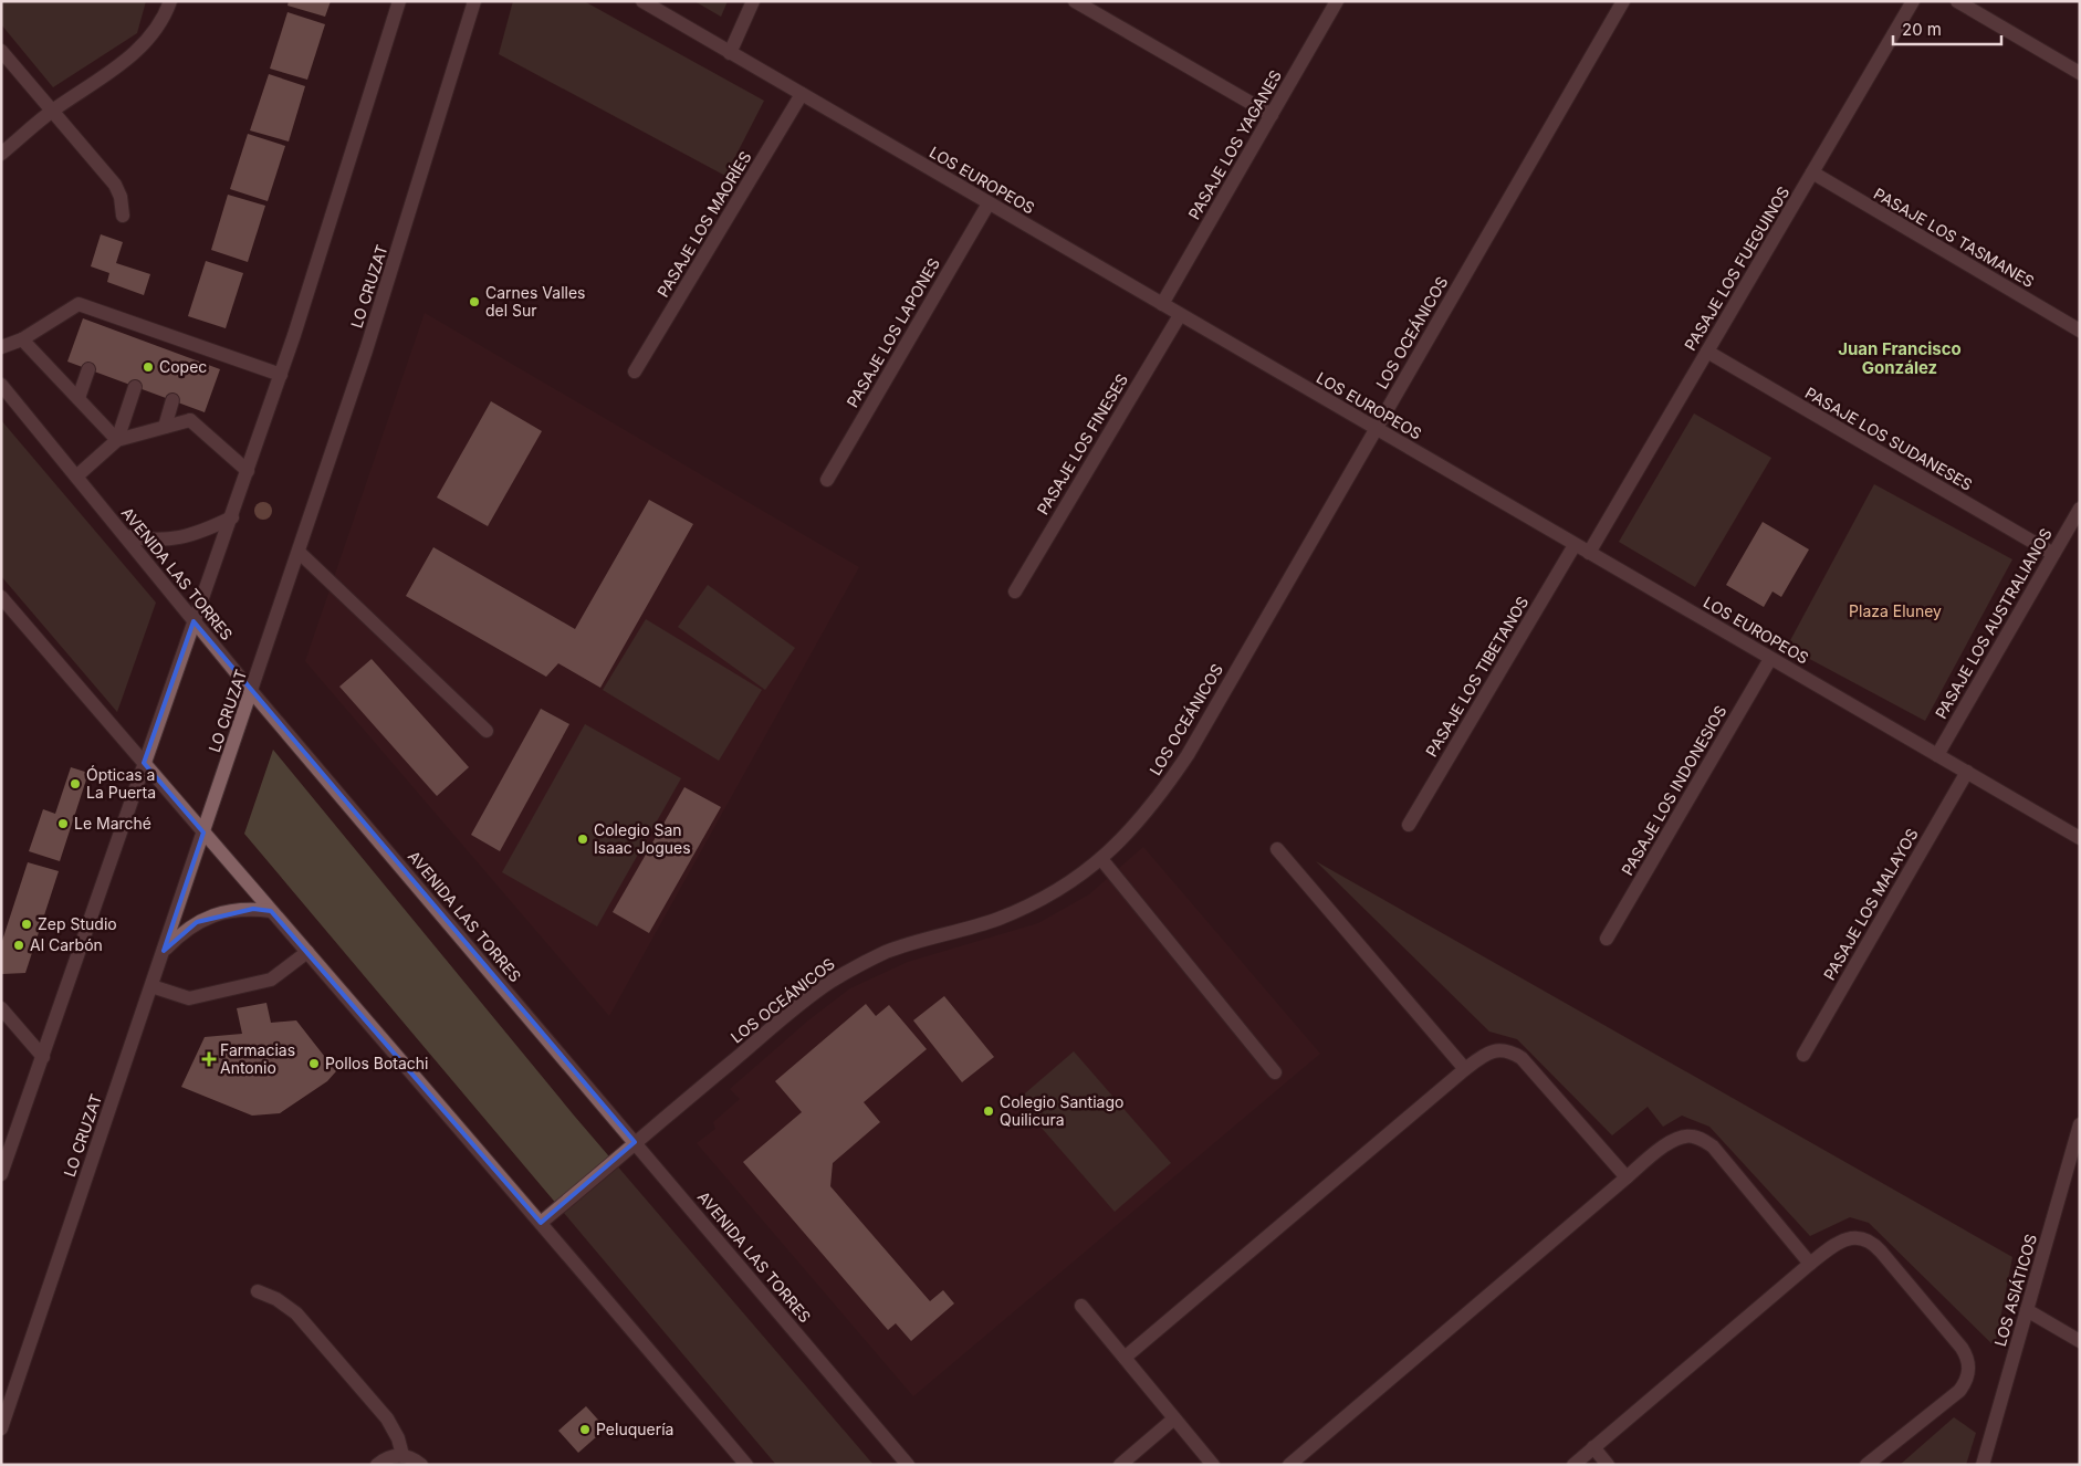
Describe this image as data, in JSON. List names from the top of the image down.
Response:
{
  "streets": {
    "street": [
      "PASAJE LOS YAGANES",
      "LOS EUROPEOS",
      "PASAJE LOS MAORÍES",
      "PASAJE LOS TASMANES",
      "PASAJE LOS FUEGUINOS",
      "LO CRUZAT",
      "PASAJE LOS LAPONES",
      "LOS OCEÁNICOS",
      "PASAJE LOS SUDANESES",
      "PASAJE LOS FINESES",
      "AVENIDA LAS TORRES",
      "PASAJE LOS AUSTRALIANOS",
      "PASAJE LOS TIBETANOS",
      "PASAJE LOS INDONESIOS",
      "PASAJE LOS MALAYOS",
      "LOS ASIÁTICOS"
    ]
  },
  "crossings": [
    ["PASAJE LOS YAGANES", "LOS EUROPEOS"],
    ["LOS EUROPEOS", "PASAJE LOS MAORÍES"],
    ["LOS EUROPEOS", "PASAJE LOS FUEGUINOS"],
    ["LOS EUROPEOS", "PASAJE LOS LAPONES"],
    ["LOS EUROPEOS", "LOS OCEÁNICOS"],
    ["LOS EUROPEOS", "PASAJE LOS FINESES"],
    ["LOS EUROPEOS", "PASAJE LOS AUSTRALIANOS"],
    ["LOS EUROPEOS", "PASAJE LOS TIBETANOS"],
    ["LOS EUROPEOS", "PASAJE LOS INDONESIOS"],
    ["LOS EUROPEOS", "PASAJE LOS MALAYOS"],
    ["PASAJE LOS TASMANES", "PASAJE LOS FUEGUINOS"],
    ["PASAJE LOS FUEGUINOS", "PASAJE LOS SUDANESES"],
    ["LO CRUZAT", "AVENIDA LAS TORRES"],
    ["LOS OCEÁNICOS", "AVENIDA LAS TORRES"],
    ["PASAJE LOS SUDANESES", "PASAJE LOS AUSTRALIANOS"]
  ],
  "districts": ["Juan Francisco González"],
  "parks": ["Plaza Eluney"],
  "places": {
    "other": [
      "Carnes Valles del Sur",
      "Copec",
      "Ópticas a La Puerta",
      "Le Marché",
      "Colegio San Isaac Jogues",
      "Zep Studio",
      "Al Carbón",
      "Pollos Botachi",
      "Colegio Santiago Quilicura",
      "Peluquería"
    ],
    "health": ["Farmacias Antonio"]
  },
  "scale_bar": "20 m"
}
